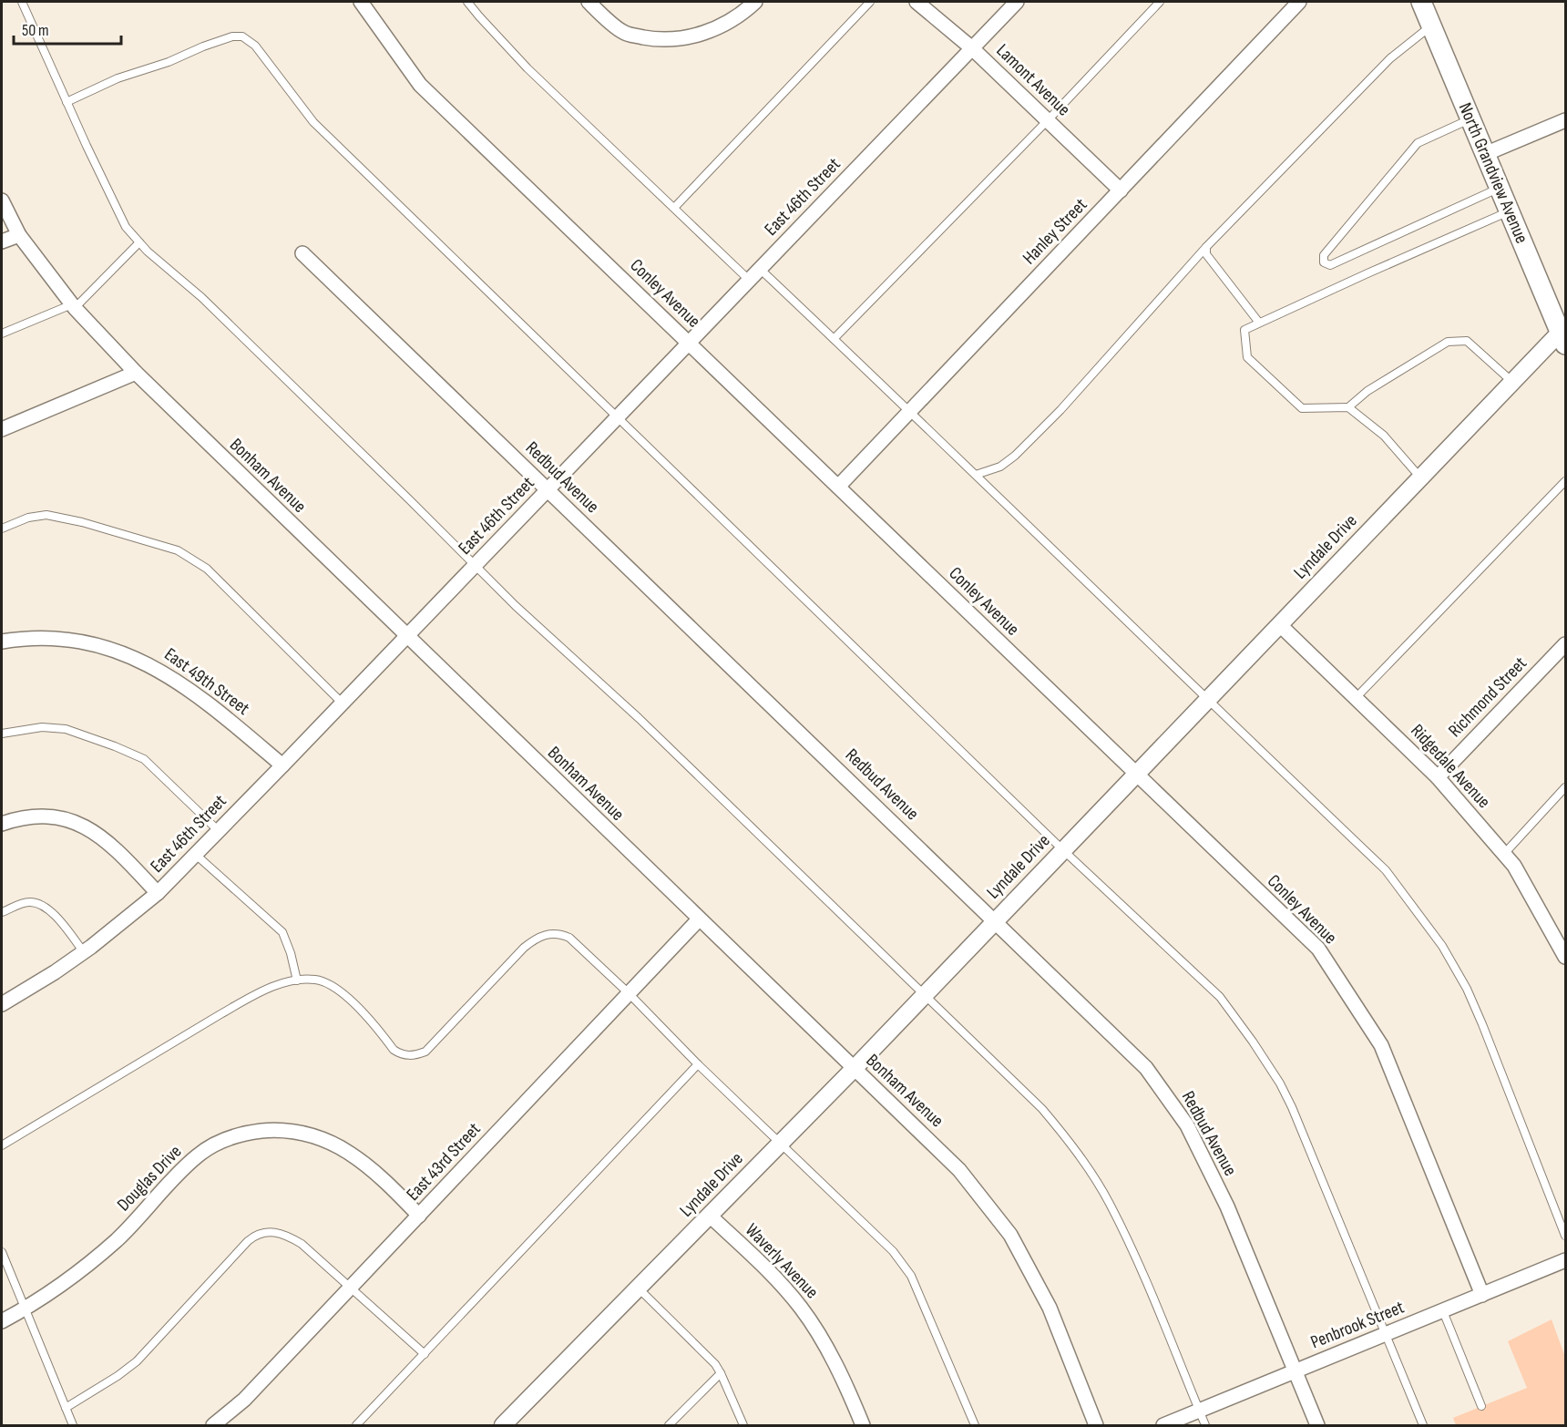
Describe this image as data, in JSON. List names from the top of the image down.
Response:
{
  "streets": {
    "main road": ["North Grandview Avenue"],
    "street": [
      "Lamont Avenue",
      "East 46th Street",
      "Hanley Street",
      "Conley Avenue",
      "Bonham Avenue",
      "Redbud Avenue",
      "Lyndale Drive",
      "East 49th Street",
      "Richmond Street",
      "Ridgedale Avenue",
      "East 43rd Street",
      "Douglas Drive",
      "Waverly Avenue",
      "Penbrook Street"
    ]
  },
  "crossings": [
    ["Lamont Avenue", "East 46th Street"],
    ["Lamont Avenue", "Hanley Street"],
    ["North Grandview Avenue", "Lyndale Drive"],
    ["East 46th Street", "Conley Avenue"],
    ["East 46th Street", "Bonham Avenue"],
    ["East 46th Street", "Redbud Avenue"],
    ["East 46th Street", "East 49th Street"],
    ["Hanley Street", "Conley Avenue"],
    ["Conley Avenue", "Lyndale Drive"],
    ["Conley Avenue", "Penbrook Street"],
    ["Bonham Avenue", "Lyndale Drive"],
    ["Bonham Avenue", "East 43rd Street"],
    ["Redbud Avenue", "Lyndale Drive"],
    ["Redbud Avenue", "Penbrook Street"],
    ["Lyndale Drive", "Ridgedale Avenue"],
    ["Lyndale Drive", "Waverly Avenue"],
    ["Richmond Street", "Ridgedale Avenue"],
    ["East 43rd Street", "Douglas Drive"]
  ],
  "scale_bar": "50 m"
}
